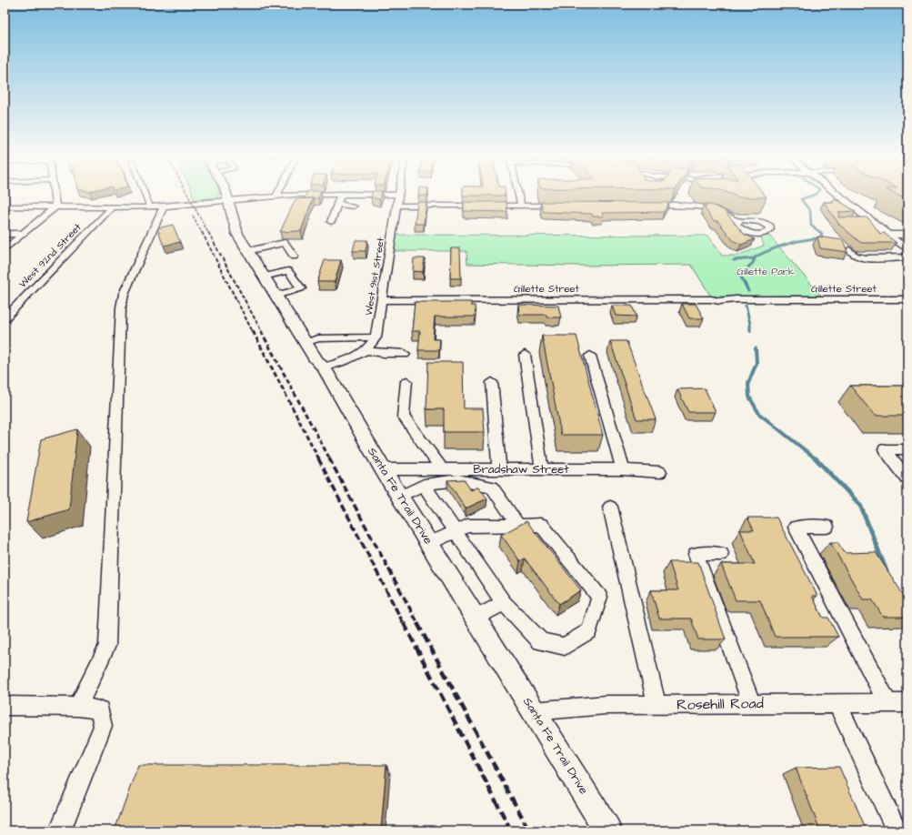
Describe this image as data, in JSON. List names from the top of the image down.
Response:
{
  "streets": {
    "main road": ["Santa Fe Trail Drive"],
    "street": [
      "West 92nd Street",
      "West 91st Street",
      "Gillette Street",
      "Bradshaw Street",
      "Rosehill Road"
    ]
  },
  "crossings": [
    ["West 91st Street", "Gillette Street"],
    ["West 91st Street", "Santa Fe Trail Drive"],
    ["Bradshaw Street", "Santa Fe Trail Drive"],
    ["Santa Fe Trail Drive", "Rosehill Road"]
  ],
  "parks": ["Gillette Park"]
}
